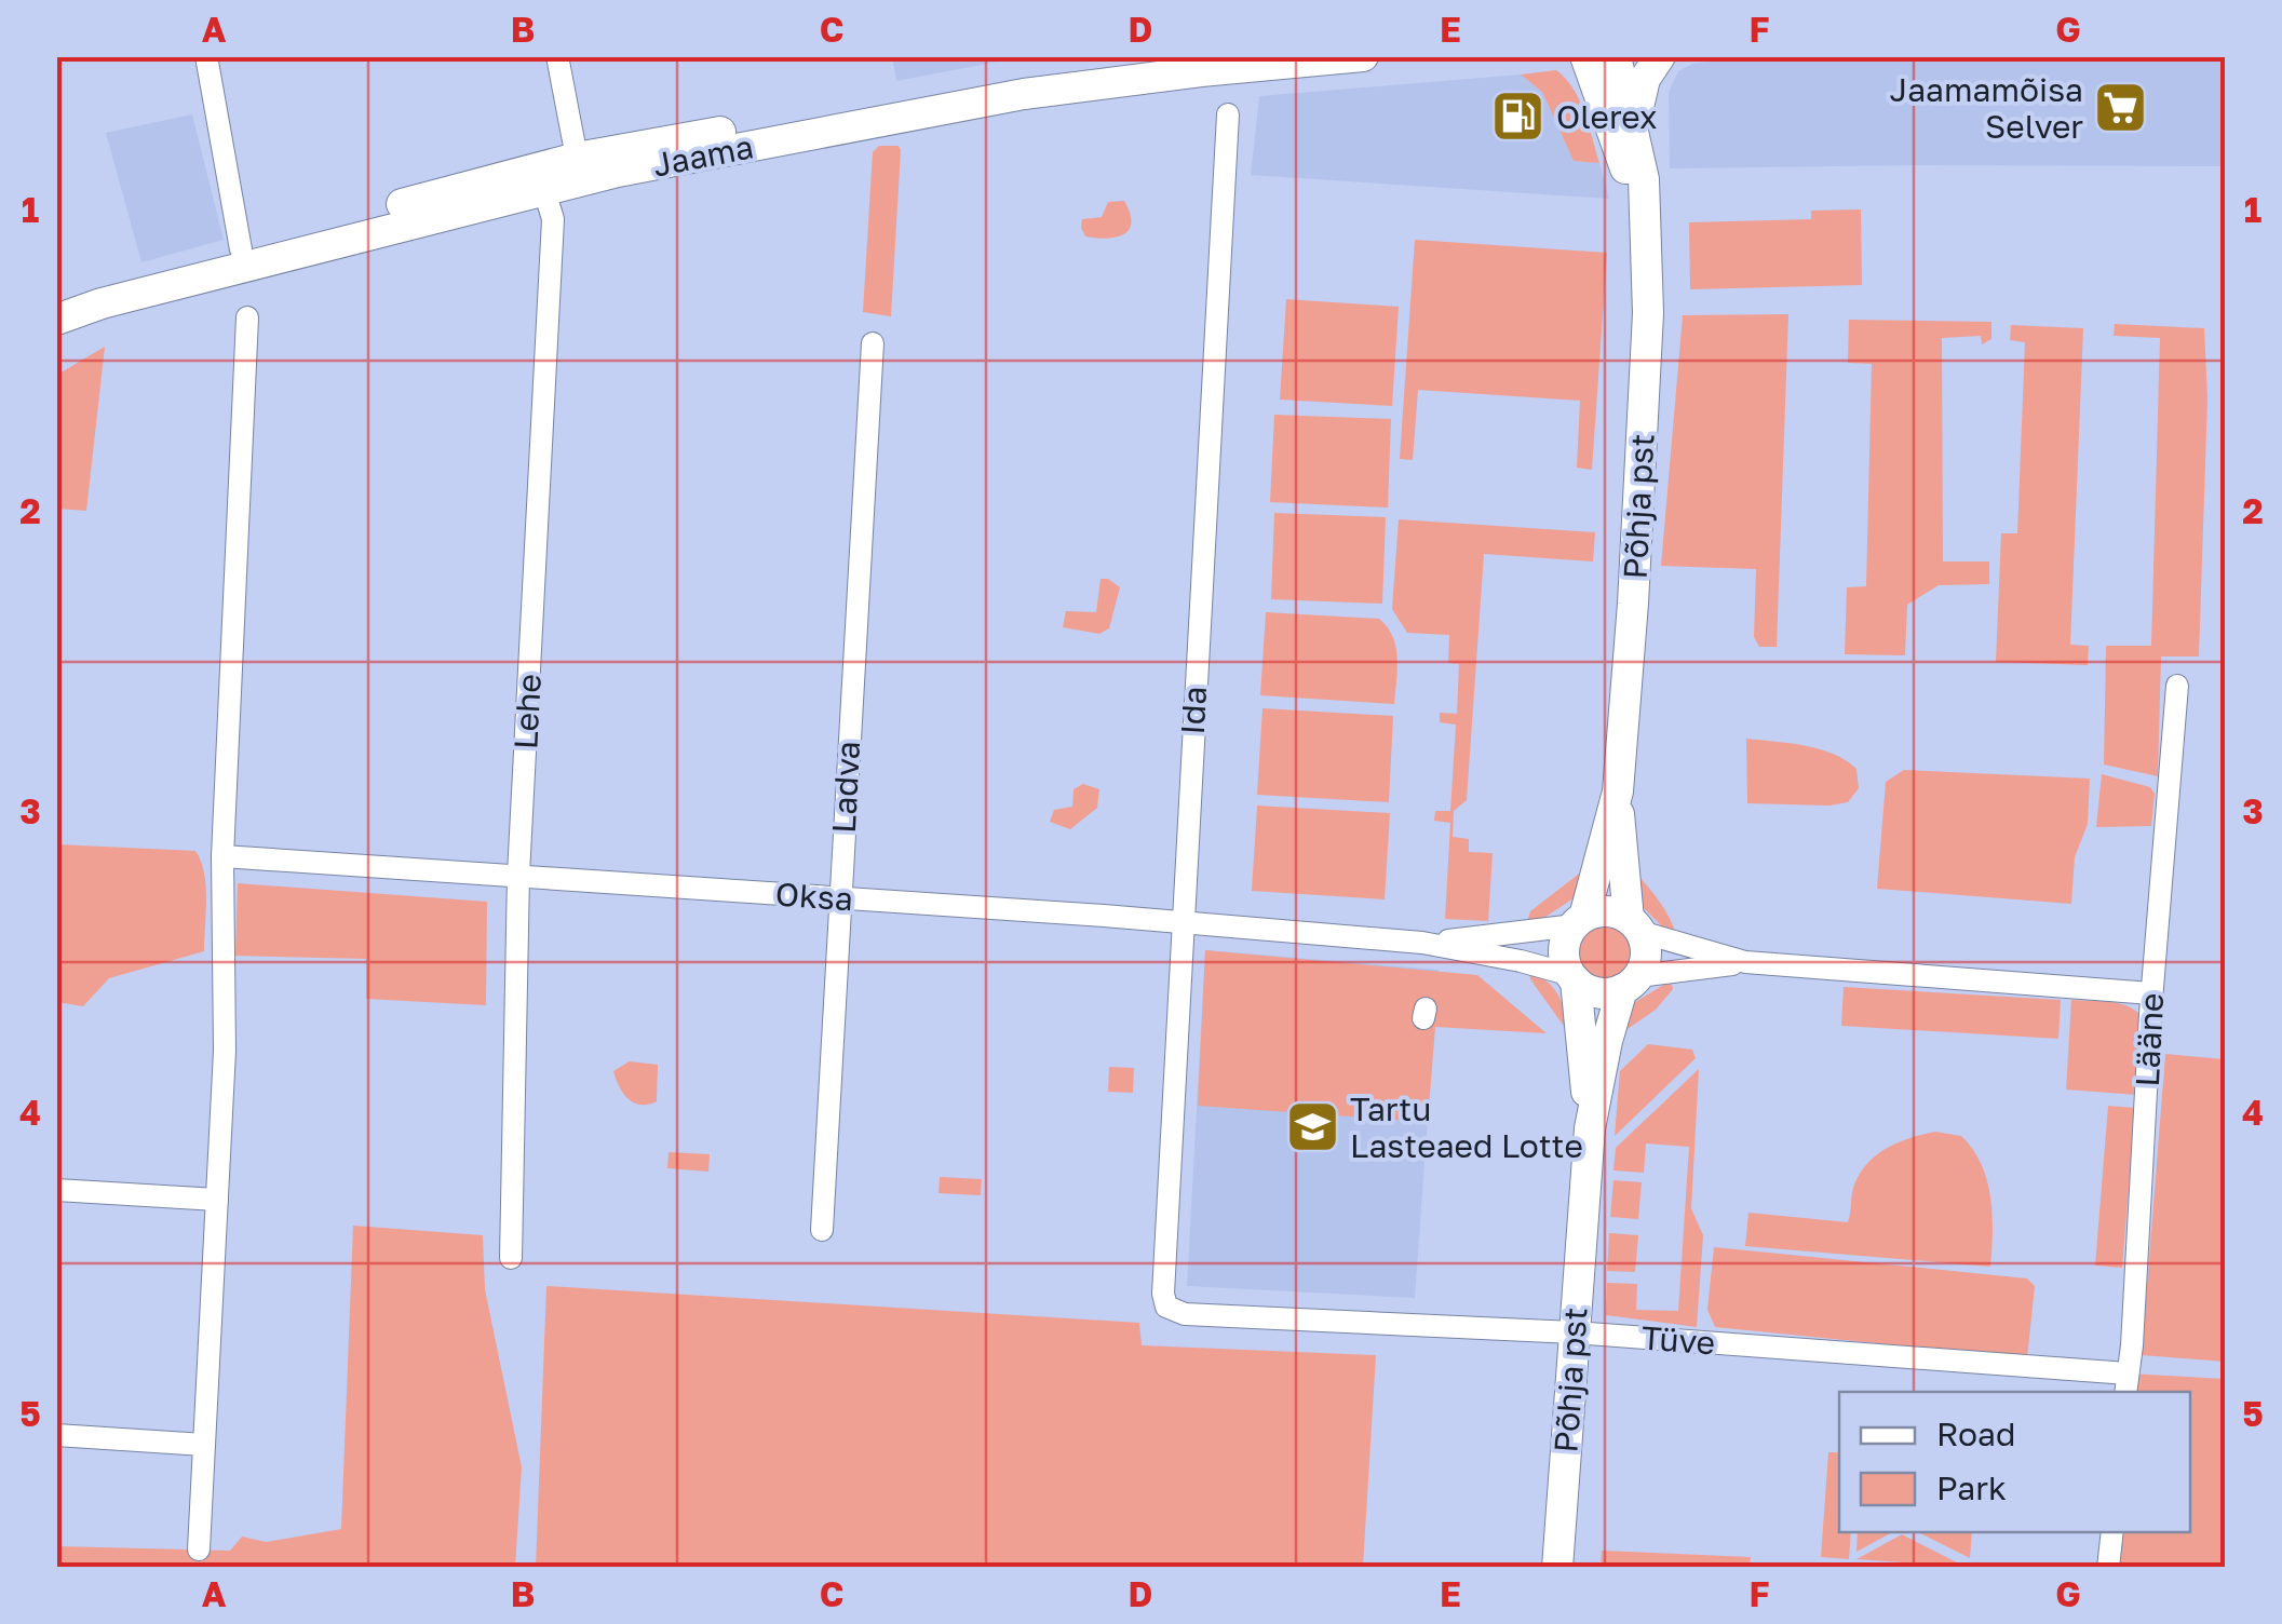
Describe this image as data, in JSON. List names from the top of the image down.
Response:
{
  "streets": {
    "main road": ["Jaama", "Põhja pst"],
    "street": [
      "Ida",
      "Lehe",
      "Ladva",
      "Oksa",
      "Lääne",
      "Tüve"
    ]
  },
  "crossings": [
    ["Jaama", "Lehe"],
    ["Põhja pst", "Oksa"],
    ["Põhja pst", "Tüve"],
    ["Ida", "Oksa"],
    ["Ida", "Tüve"],
    ["Lehe", "Oksa"],
    ["Ladva", "Oksa"],
    ["Lääne", "Tüve"]
  ],
  "places": {
    "supermarket": ["Jaamamõisa Selver"],
    "fuel station": ["Olerex"],
    "school or university": ["Tartu Lasteaed Lotte"]
  },
  "legend": ["Road", "Park"],
  "grid": {
    "columns": [
      "A",
      "B",
      "C",
      "D",
      "E",
      "F",
      "G"
    ],
    "rows": [
      "1",
      "2",
      "3",
      "4",
      "5"
    ]
  }
}
